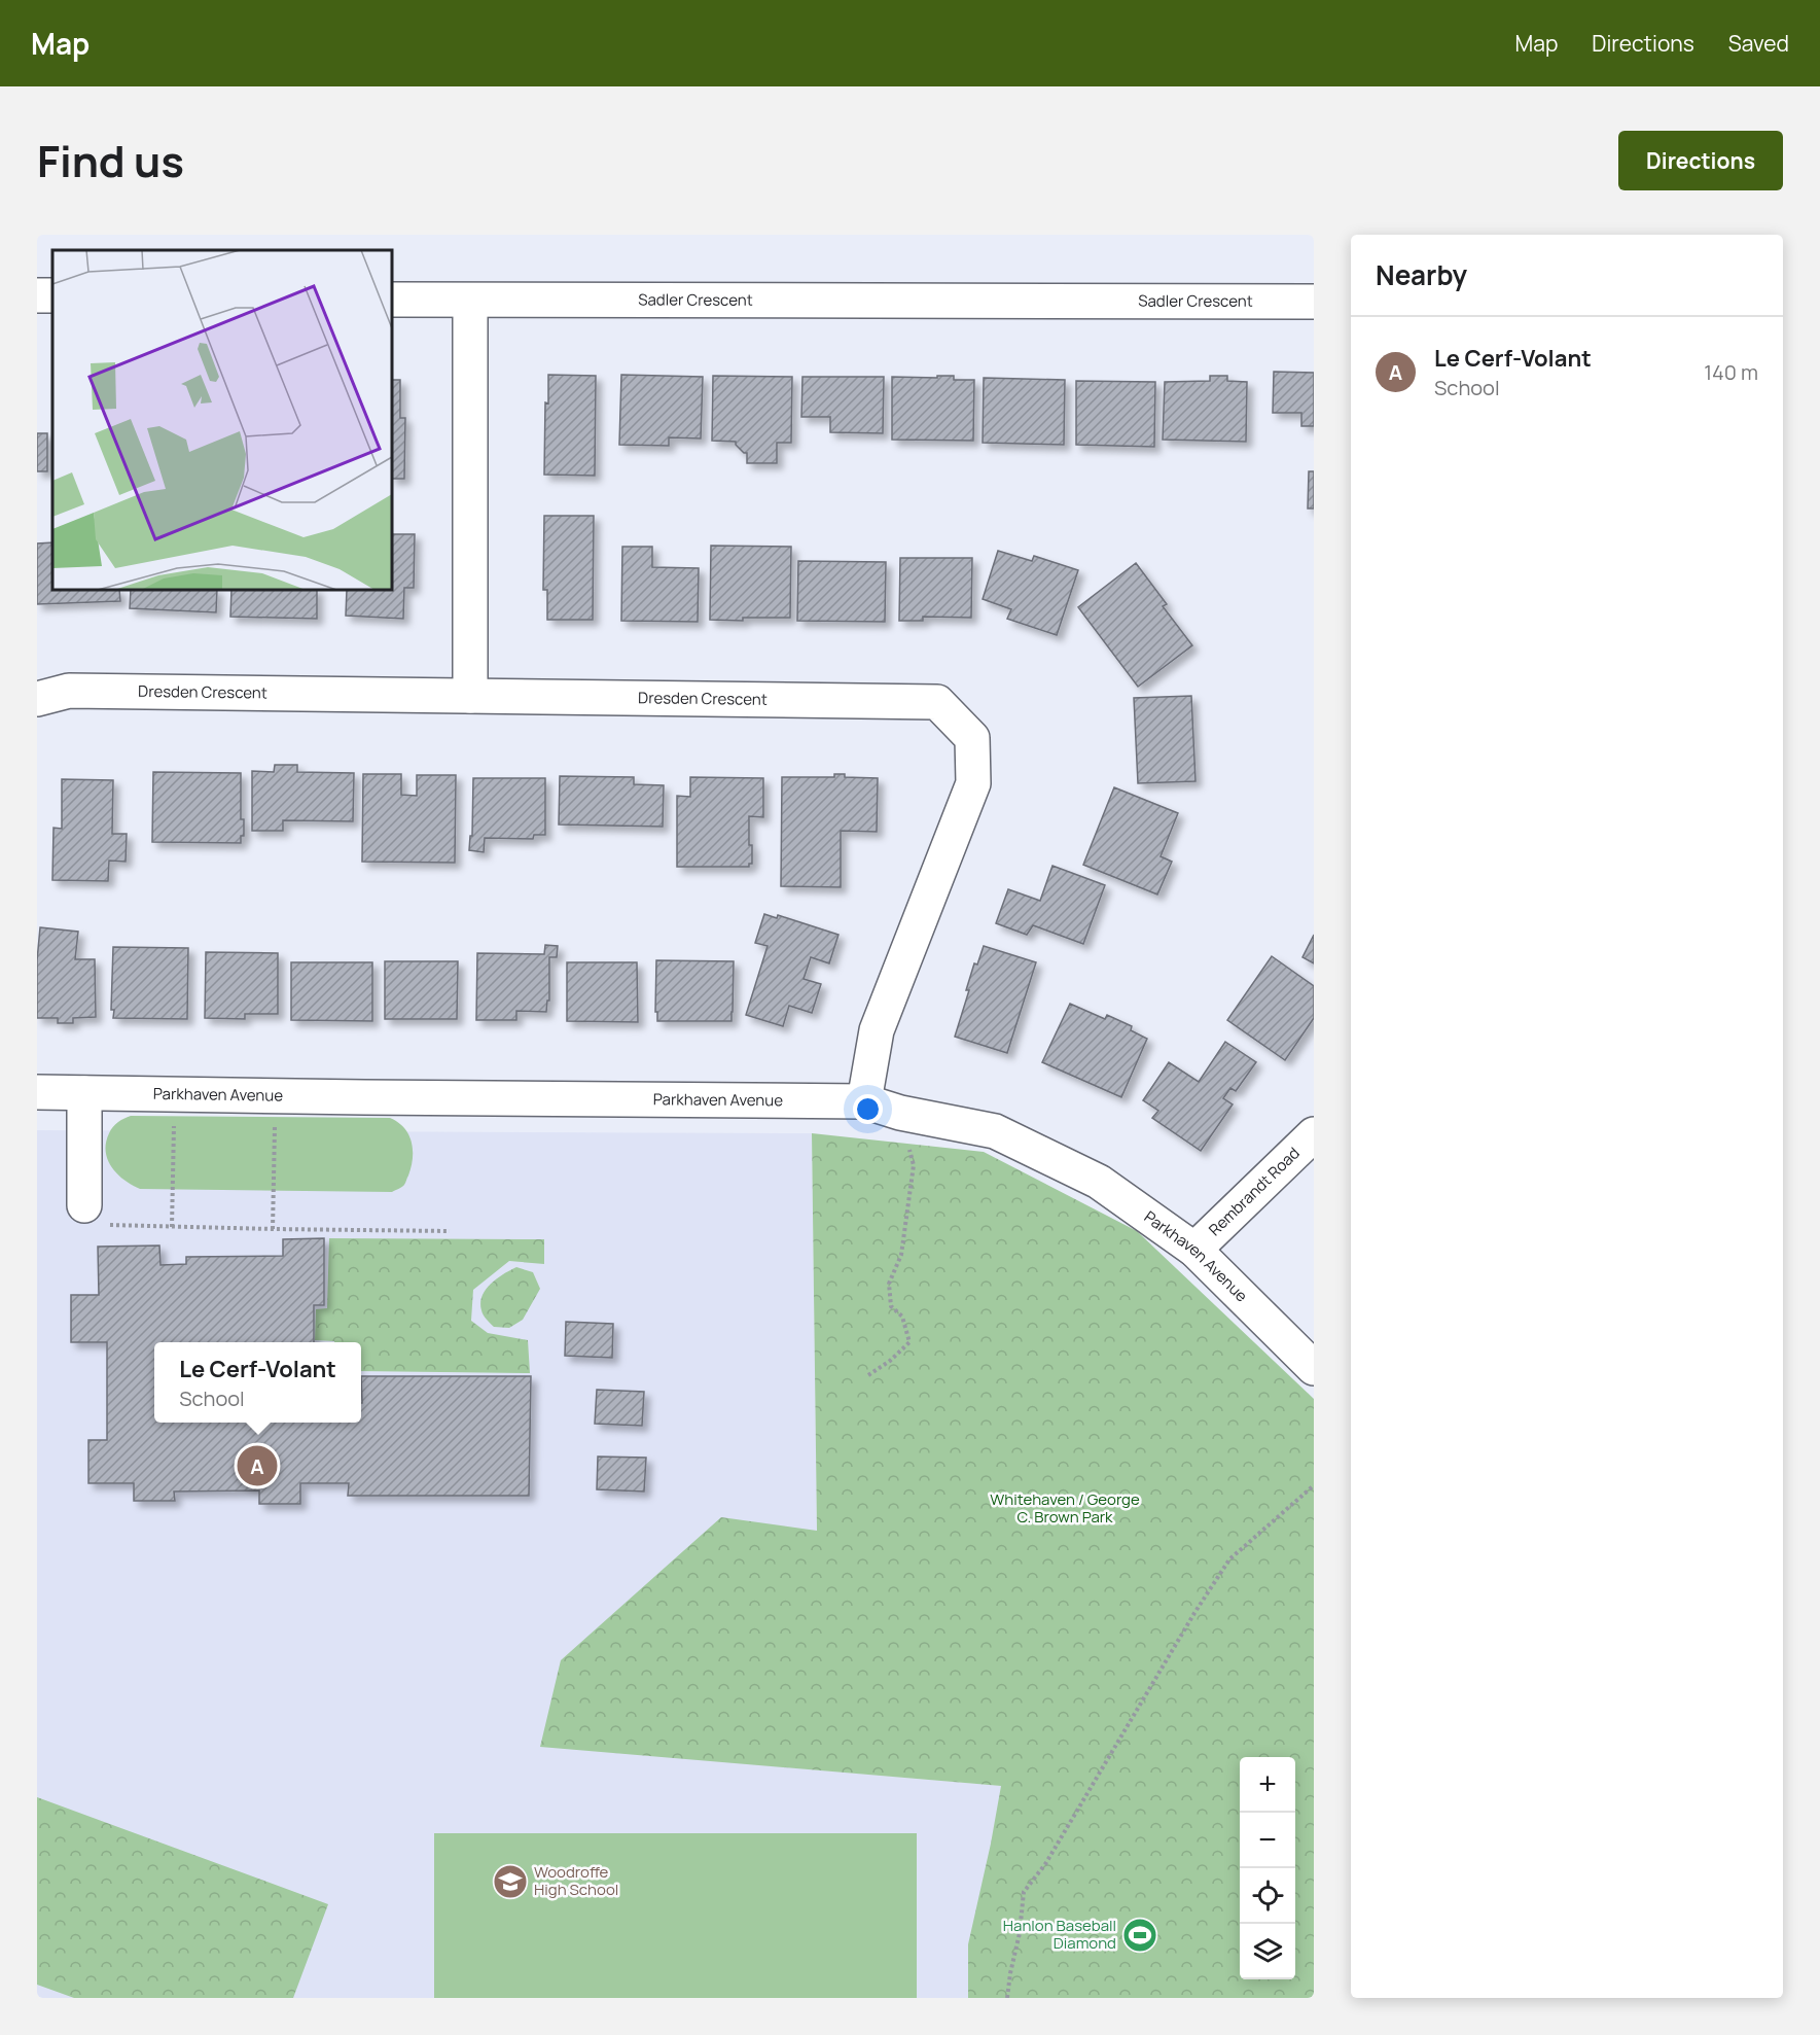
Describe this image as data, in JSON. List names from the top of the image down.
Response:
{
  "streets": {
    "street": [
      "Sadler Crescent",
      "Dresden Crescent",
      "Parkhaven Avenue",
      "Rembrandt Road"
    ]
  },
  "crossings": [
    ["Dresden Crescent", "Parkhaven Avenue"],
    ["Parkhaven Avenue", "Rembrandt Road"]
  ],
  "parks": ["Whitehaven / George C. Brown Park"],
  "places": {
    "school or university": ["Woodroffe High School"],
    "sports": ["Hanlon Baseball Diamond"]
  },
  "page": {
    "header": "Map",
    "nav": ["Map", "Directions", "Saved"],
    "title": "Find us",
    "buttons": "Directions",
    "heading": "Nearby",
    "list": [
      {
        "mark": "A",
        "name": "Le Cerf-Volant",
        "note": "School",
        "value": "140 m"
      }
    ],
    "popup": ["Le Cerf-Volant", "School"],
    "pins": "A",
    "map_buttons": ["+", "−"]
  }
}
